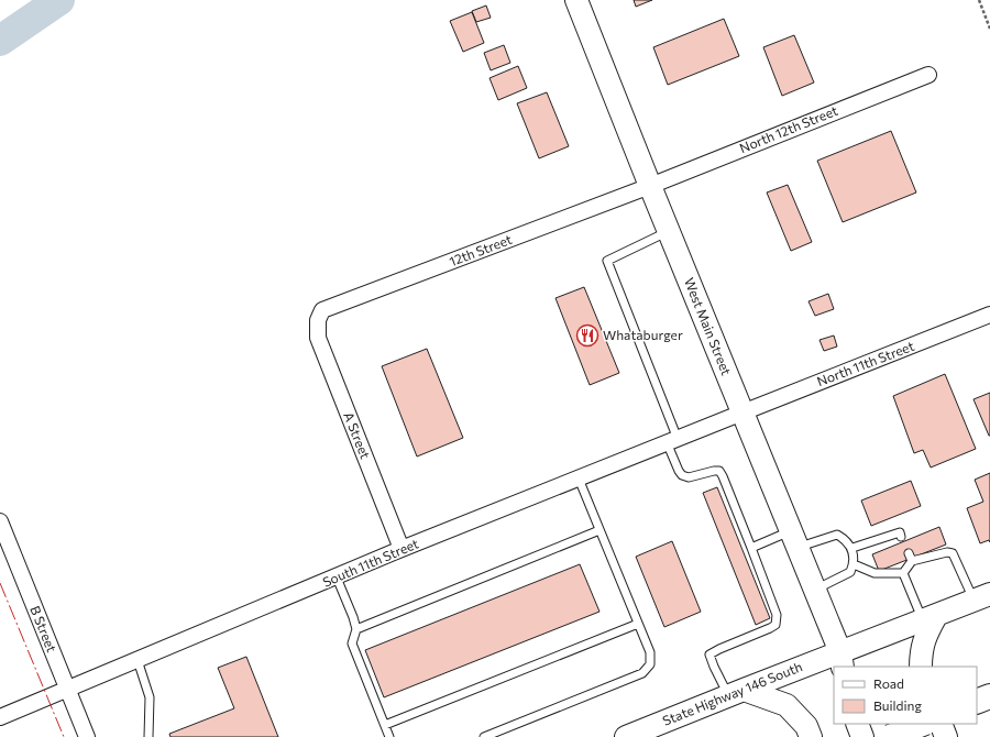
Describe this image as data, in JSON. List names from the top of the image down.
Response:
{
  "streets": {
    "main road": ["West Main Street", "State Highway 146 South"],
    "street": [
      "North 12th Street",
      "12th Street",
      "North 11th Street",
      "A Street",
      "South 11th Street",
      "B Street"
    ]
  },
  "crossings": [
    ["North 12th Street", "12th Street"],
    ["North 12th Street", "West Main Street"],
    ["12th Street", "West Main Street"],
    ["12th Street", "A Street"],
    ["West Main Street", "North 11th Street"],
    ["West Main Street", "South 11th Street"],
    ["West Main Street", "State Highway 146 South"],
    ["North 11th Street", "South 11th Street"],
    ["A Street", "South 11th Street"],
    ["South 11th Street", "B Street"]
  ],
  "places": {
    "restaurant": ["Whataburger"]
  },
  "legend": ["Road", "Building"]
}
